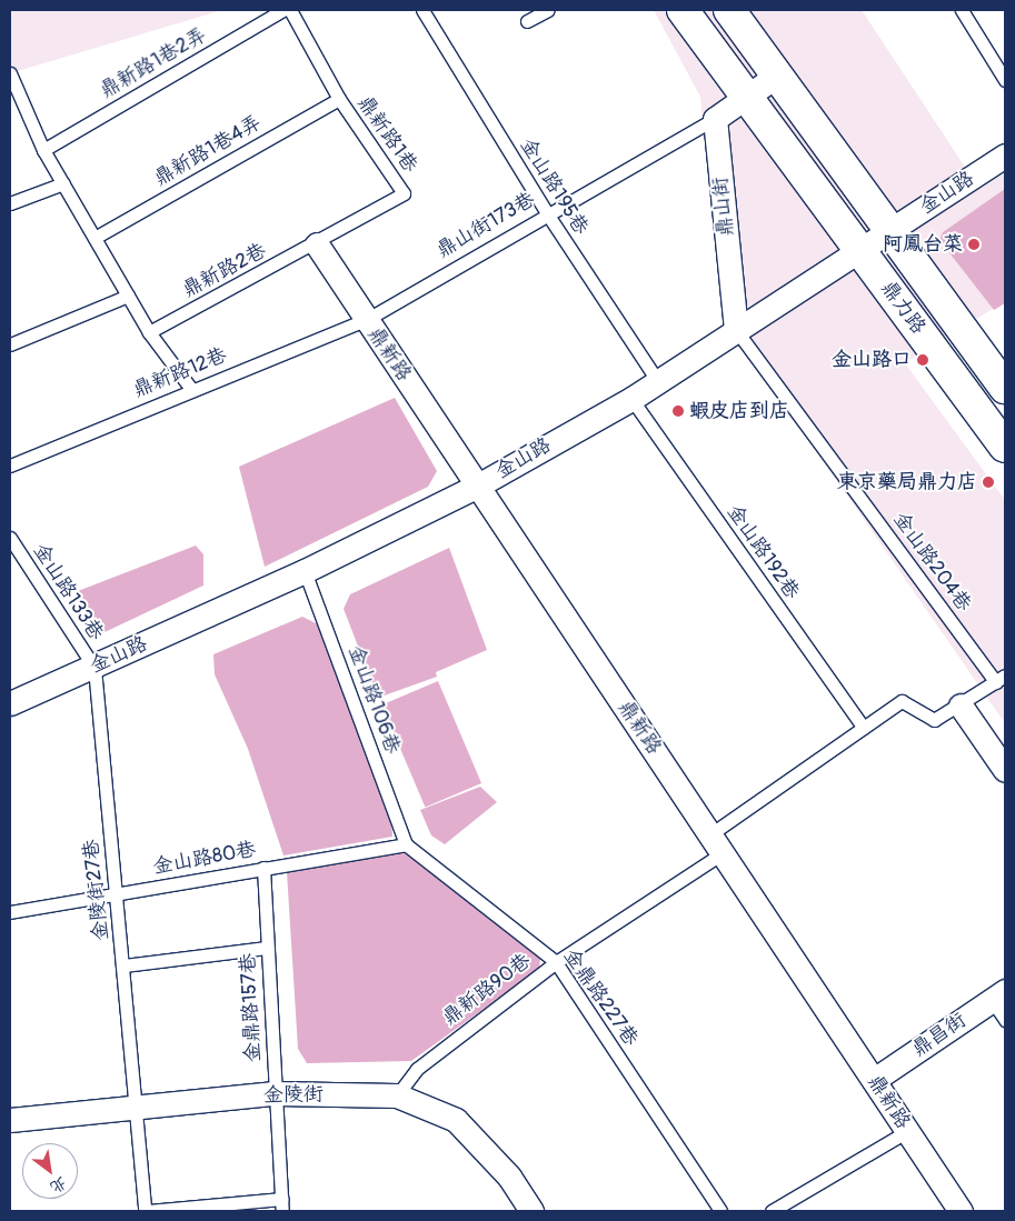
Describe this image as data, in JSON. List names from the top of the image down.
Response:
{
  "streets": {
    "street": [
      "金山路",
      "鼎山街",
      "鼎力路",
      "鼎新路",
      "鼎昌街",
      "金陵街"
    ],
    "lane": [
      "鼎新路1巷2弄",
      "鼎新路1巷",
      "鼎新路1巷4弄",
      "金山路195巷",
      "鼎山街173巷",
      "鼎新路2巷",
      "鼎新路12巷",
      "金山路192巷",
      "金山路204巷",
      "金山路133巷",
      "金山路106巷",
      "金山路80巷",
      "金陵街27巷",
      "鼎新路90巷",
      "金鼎路227巷",
      "金鼎路157巷"
    ]
  },
  "crossings": [
    ["鼎新路1巷", "鼎新路1巷4弄"],
    ["鼎新路1巷", "鼎新路2巷"],
    ["鼎新路1巷", "鼎新路"],
    ["金山路195巷", "金山路"],
    ["金山路195巷", "鼎山街173巷"],
    ["金山路", "鼎山街"],
    ["金山路", "鼎力路"],
    ["金山路", "鼎新路"],
    ["金山路", "金山路192巷"],
    ["金山路", "金山路204巷"],
    ["金山路", "金山路133巷"],
    ["金山路", "金山路106巷"],
    ["金山路", "金陵街27巷"],
    ["鼎山街", "鼎山街173巷"],
    ["鼎山街", "金山路204巷"],
    ["鼎山街173巷", "鼎新路"],
    ["鼎山街173巷", "鼎新路12巷"],
    ["鼎新路2巷", "鼎新路"],
    ["鼎新路", "鼎新路12巷"],
    ["鼎新路", "鼎新路90巷"],
    ["鼎新路", "鼎昌街"],
    ["金山路192巷", "鼎新路90巷"],
    ["金山路133巷", "金陵街27巷"],
    ["金山路106巷", "金山路80巷"],
    ["金山路106巷", "金鼎路227巷"],
    ["金山路80巷", "金陵街27巷"],
    ["金山路80巷", "金鼎路227巷"],
    ["金山路80巷", "金鼎路157巷"],
    ["金陵街27巷", "金陵街"],
    ["鼎新路90巷", "金鼎路227巷"],
    ["鼎新路90巷", "金陵街"],
    ["金鼎路157巷", "金陵街"]
  ],
  "places": [
    "阿鳳台菜",
    "金山路口",
    "蝦皮店到店",
    "東京藥局鼎力店"
  ],
  "north": "bottom right"
}
